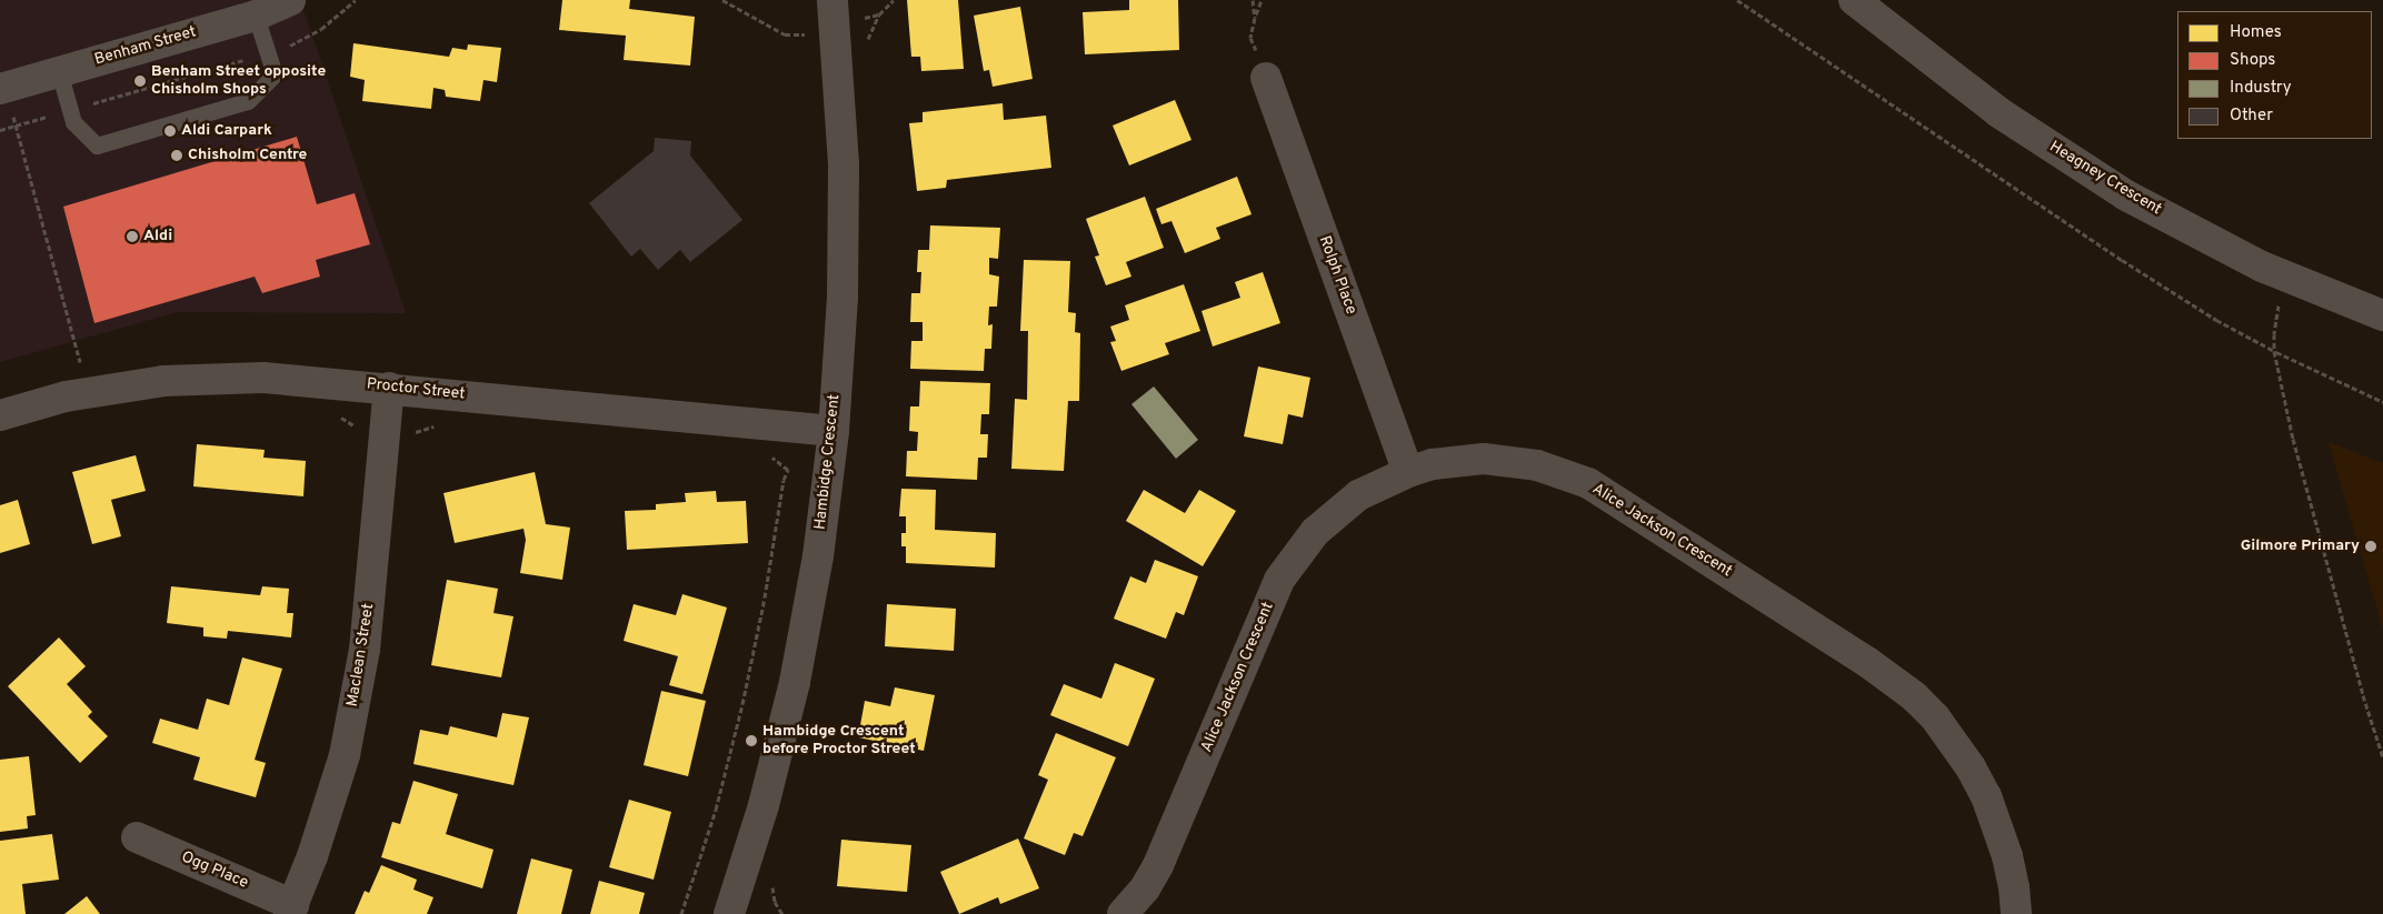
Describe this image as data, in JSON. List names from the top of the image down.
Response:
{
  "streets": {
    "street": [
      "Benham Street",
      "Heagney Crescent",
      "Rolph Place",
      "Proctor Street",
      "Hambidge Crescent",
      "Alice Jackson Crescent",
      "Maclean Street",
      "Ogg Place"
    ]
  },
  "crossings": [
    ["Rolph Place", "Alice Jackson Crescent"],
    ["Proctor Street", "Hambidge Crescent"],
    ["Proctor Street", "Maclean Street"],
    ["Maclean Street", "Ogg Place"]
  ],
  "places": [
    "Benham Street opposite Chisholm Shops",
    "Aldi Carpark",
    "Chisholm Centre",
    "Aldi",
    "Gilmore Primary",
    "Hambidge Crescent before Proctor Street"
  ],
  "legend": [
    "Homes",
    "Shops",
    "Industry",
    "Other"
  ]
}
